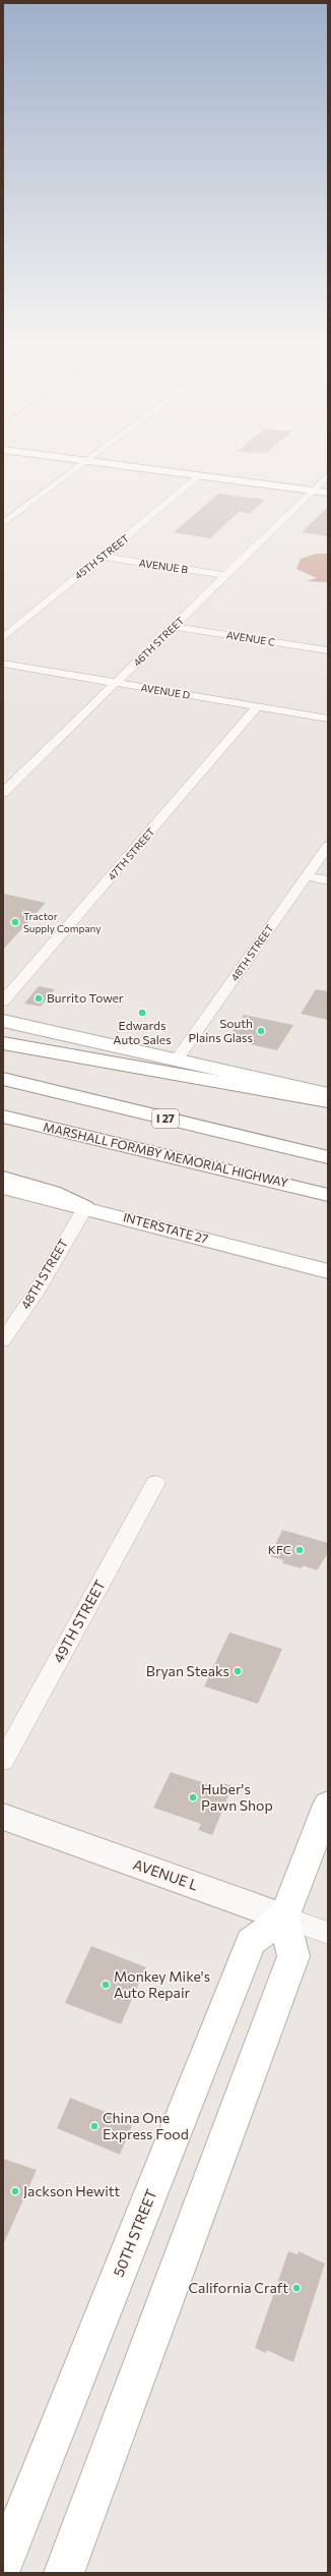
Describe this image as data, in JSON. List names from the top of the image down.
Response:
{
  "streets": {
    "main road": [
      "I 27",
      "MARSHALL FORMBY MEMORIAL HIGHWAY",
      "INTERSTATE 27",
      "50TH STREET"
    ],
    "street": [
      "45TH STREET",
      "AVENUE B",
      "AVENUE C",
      "46TH STREET",
      "AVENUE D",
      "47TH STREET",
      "48TH STREET",
      "49TH STREET",
      "AVENUE L"
    ]
  },
  "crossings": [
    ["45TH STREET", "AVENUE B"],
    ["AVENUE B", "46TH STREET"],
    ["AVENUE C", "46TH STREET"],
    ["46TH STREET", "AVENUE D"],
    ["AVENUE D", "47TH STREET"],
    ["48TH STREET", "INTERSTATE 27"],
    ["AVENUE L", "50TH STREET"]
  ],
  "places": [
    "Tractor Supply Company",
    "Burrito Tower",
    "Edwards Auto Sales",
    "South Plains Glass",
    "KFC",
    "Bryan Steaks",
    "Huber's Pawn Shop",
    "Monkey Mike's Auto Repair",
    "China One Express Food",
    "Jackson Hewitt",
    "California Craft"
  ]
}
